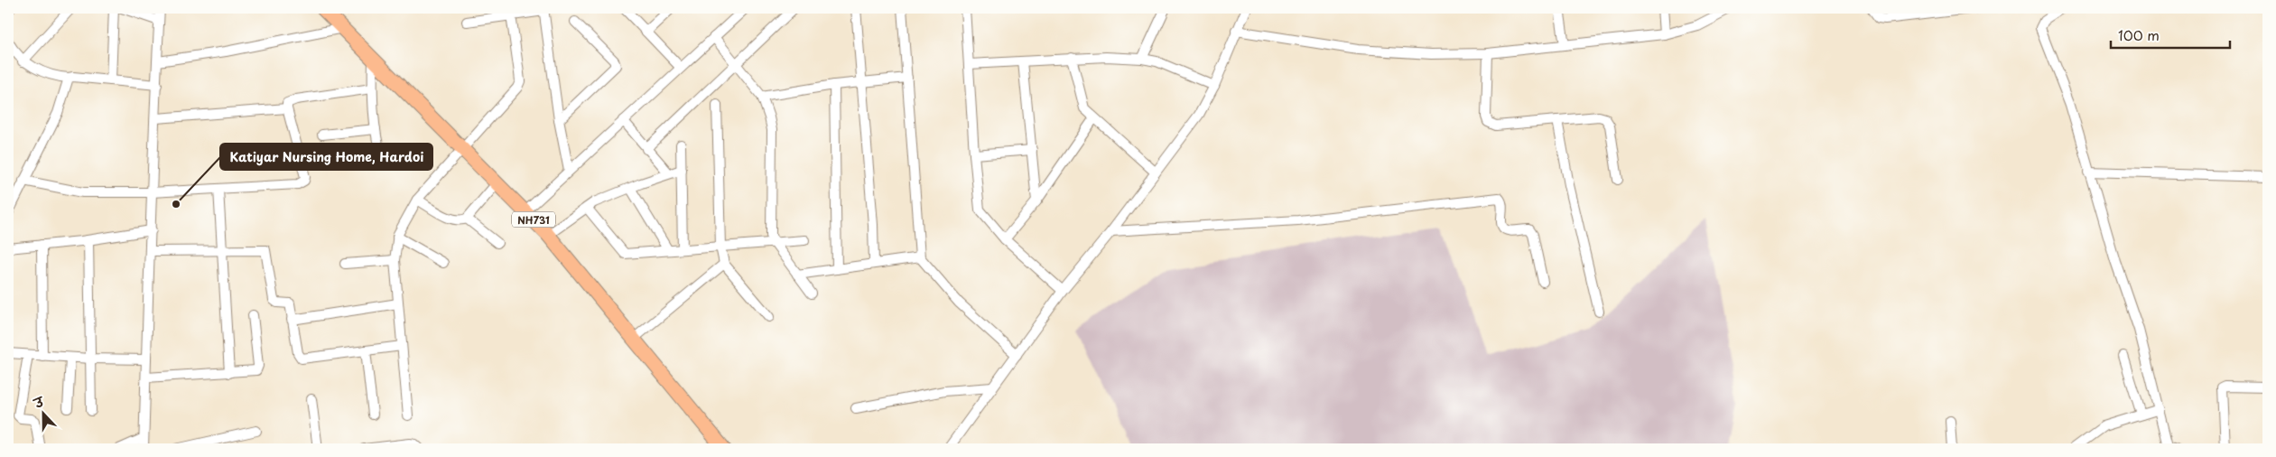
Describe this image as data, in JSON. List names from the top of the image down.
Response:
{
  "streets": {
    "highway": ["NH731"]
  },
  "places": ["Katiyar Nursing Home, Hardoi"],
  "scale_bar": "100 m",
  "north": "top"
}
